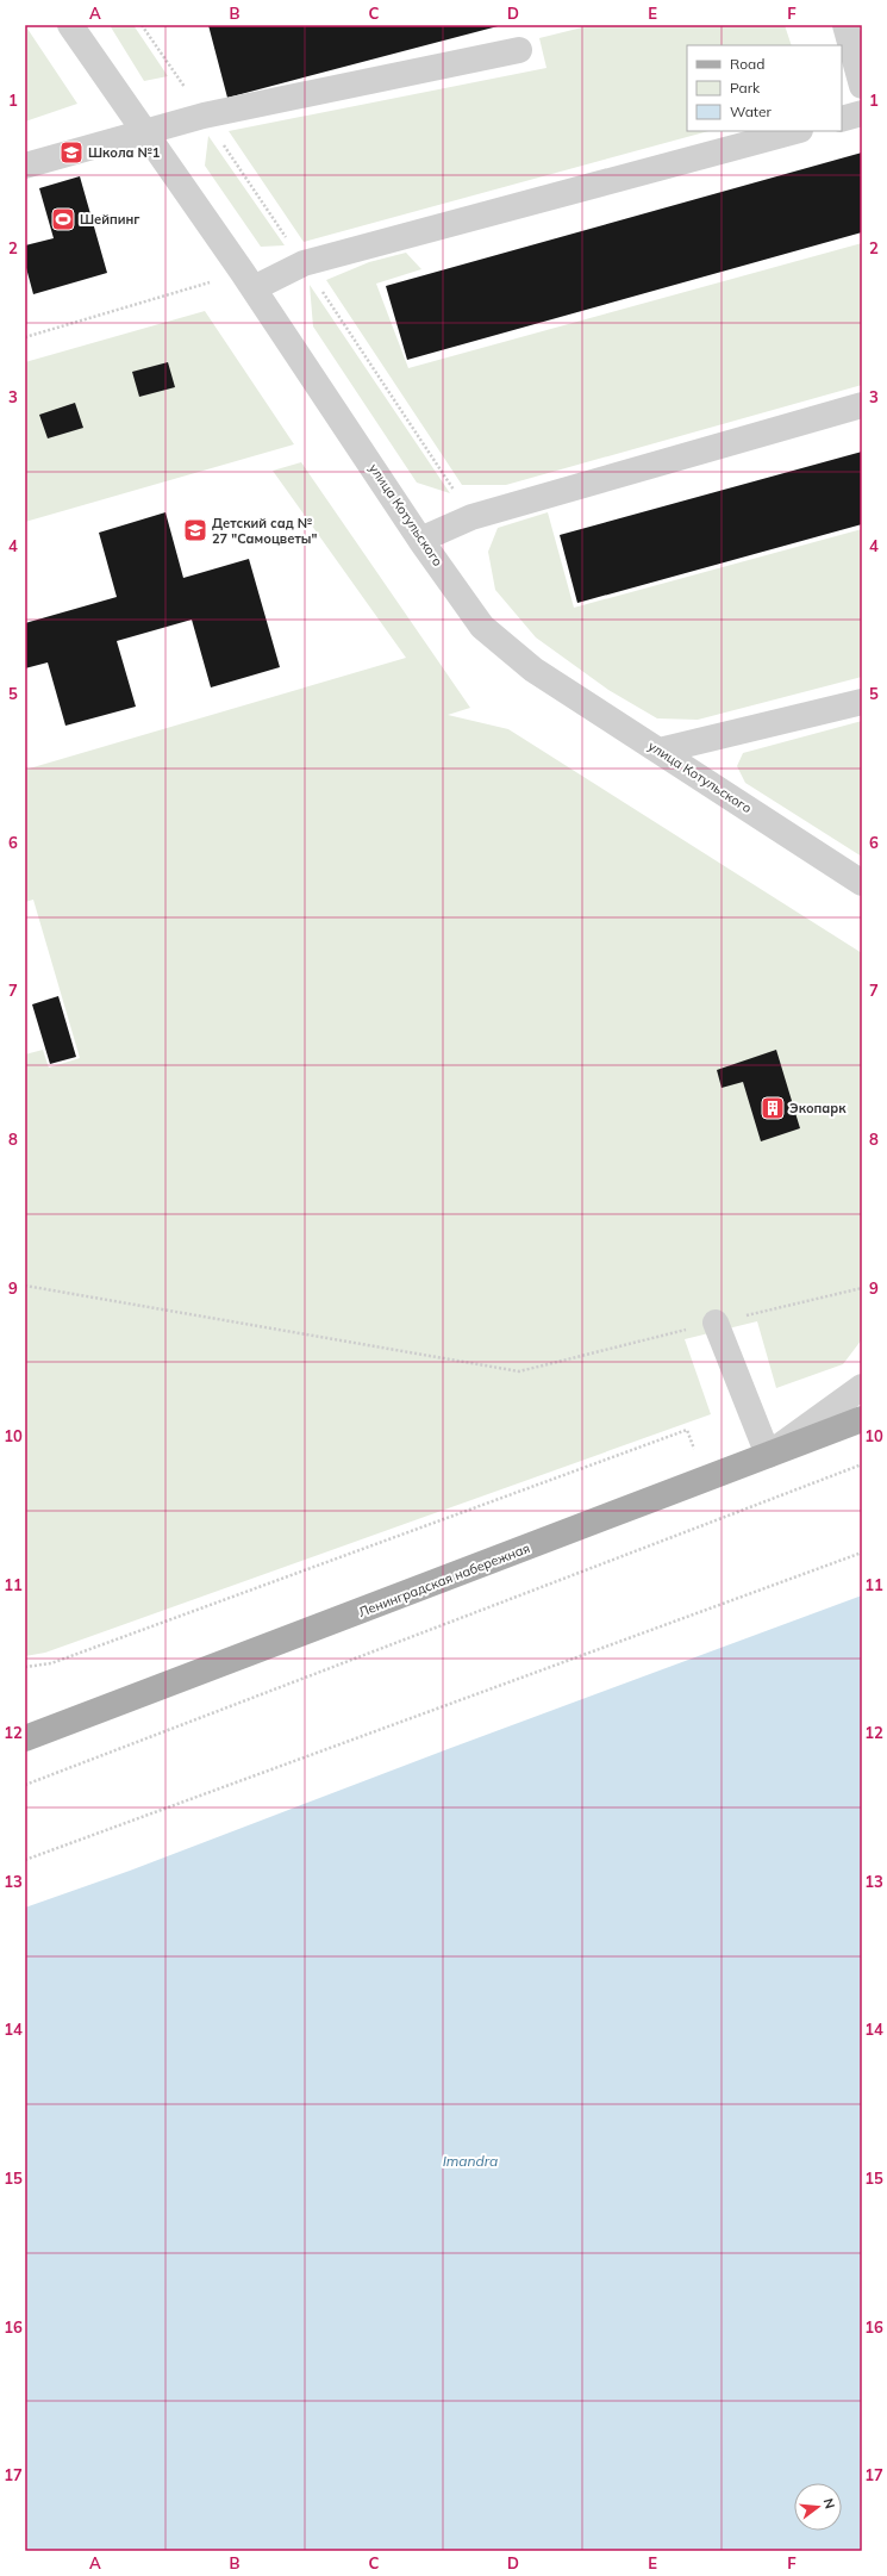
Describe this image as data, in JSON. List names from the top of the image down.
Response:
{
  "streets": {
    "main road": ["Ленинградская набережная"],
    "street": ["улица Котульского"]
  },
  "water": ["Imandra"],
  "places": {
    "school or university": ["Школа №1", "Детский сад № 27 \"Самоцветы\""],
    "sports": ["Шейпинг"],
    "building": ["Экопарк"]
  },
  "legend": ["Road", "Park", "Water"],
  "north": "right",
  "grid": {
    "columns": [
      "A",
      "B",
      "C",
      "D",
      "E",
      "F"
    ],
    "rows": [
      "1",
      "2",
      "3",
      "4",
      "5",
      "6",
      "7",
      "8",
      "9",
      "10",
      "11",
      "12",
      "13",
      "14",
      "15",
      "16",
      "17"
    ]
  }
}
